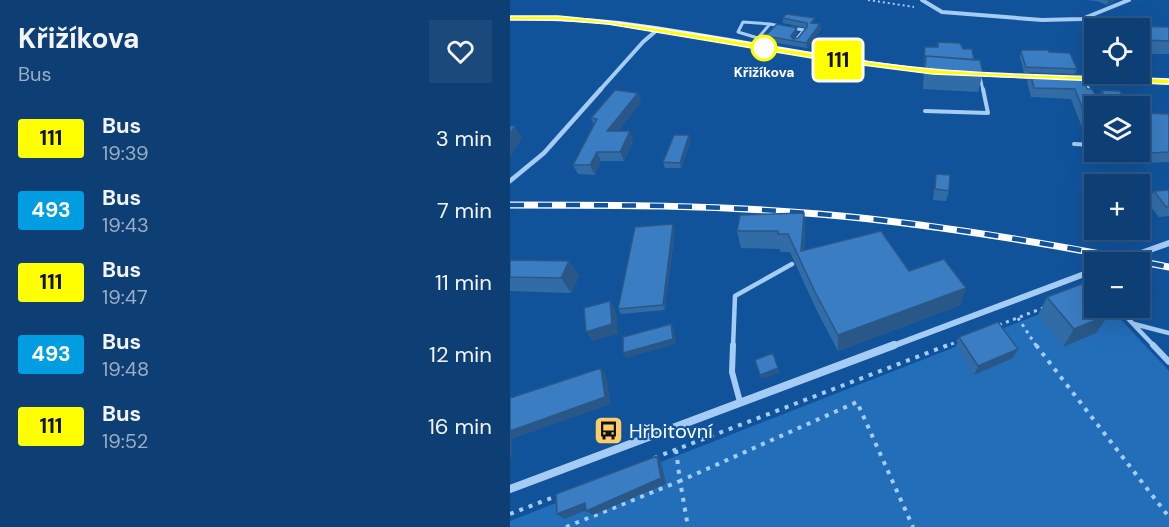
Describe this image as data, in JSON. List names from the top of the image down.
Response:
{
  "places": {
    "other": ["Křižíkova"],
    "bus stop": ["Hřbitovní"]
  },
  "lines": ["bus line 111"],
  "page": {
    "heading": ["Křižíkova", "Bus"],
    "on_map": "111",
    "map_buttons": ["+", "−"],
    "list": [
      {
        "mark": "111",
        "name": "Bus",
        "note": "19:39",
        "value": "3 min"
      },
      {
        "mark": "493",
        "name": "Bus",
        "note": "19:43",
        "value": "7 min"
      },
      {
        "mark": "111",
        "name": "Bus",
        "note": "19:47",
        "value": "11 min"
      },
      {
        "mark": "493",
        "name": "Bus",
        "note": "19:48",
        "value": "12 min"
      },
      {
        "mark": "111",
        "name": "Bus",
        "note": "19:52",
        "value": "16 min"
      }
    ]
  }
}
